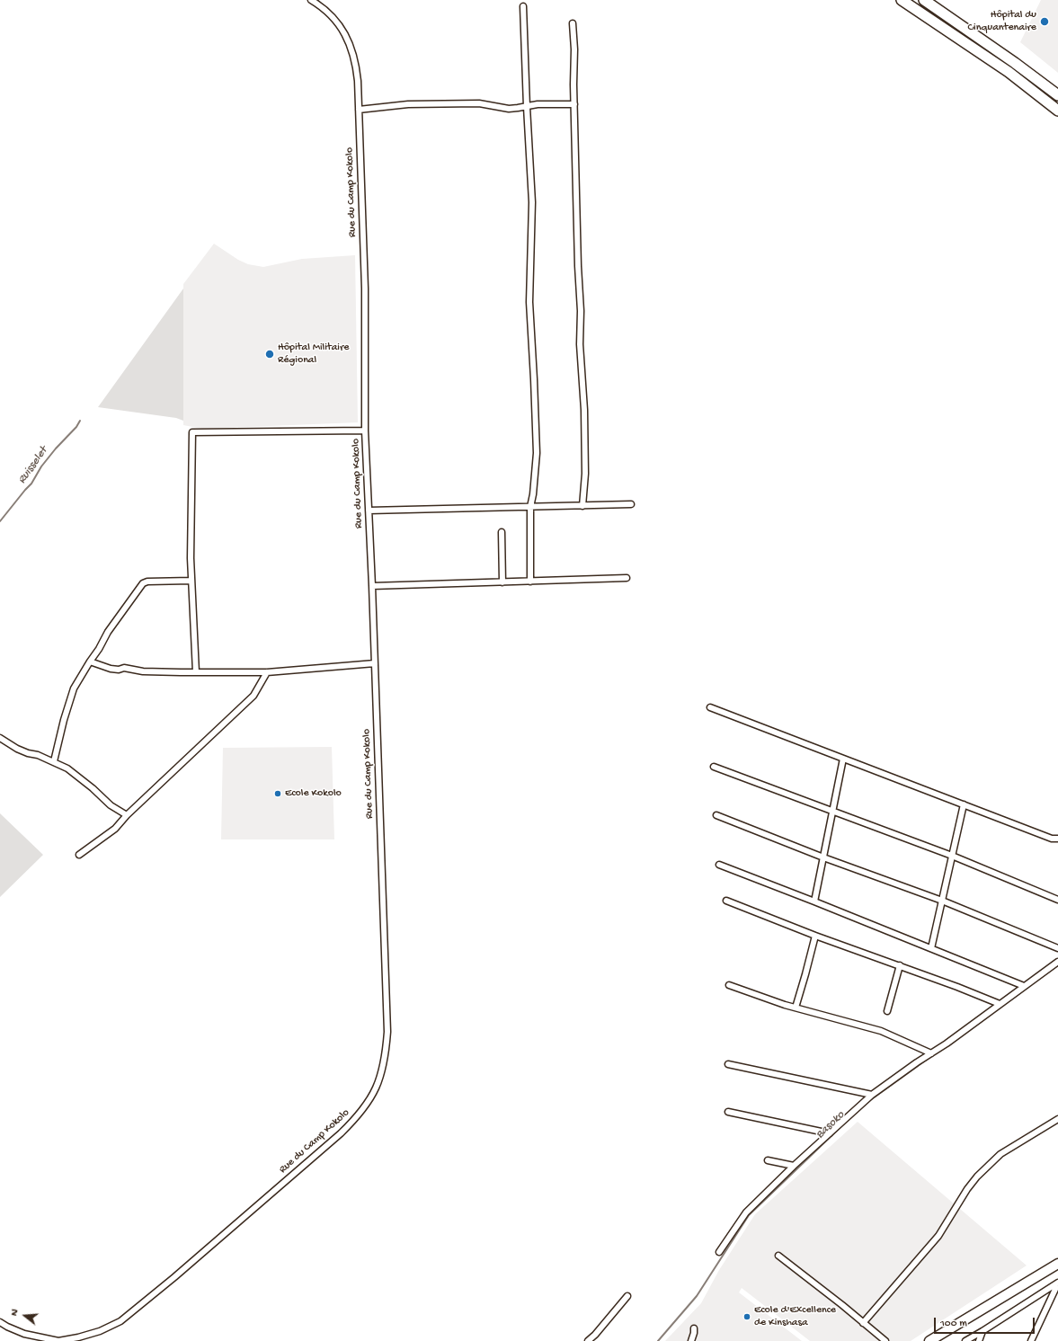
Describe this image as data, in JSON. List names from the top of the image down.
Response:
{
  "streets": {
    "street": ["Rue du Camp Kokolo"]
  },
  "water": ["Ruisselet", "Basoko"],
  "places": [
    "Hôpital du Cinquantenaire",
    "Hôpital Militaire Régional",
    "Ecole Kokolo",
    "Ecole d'Excellence de Kinshasa"
  ],
  "scale_bar": "100 m",
  "north": "left"
}
